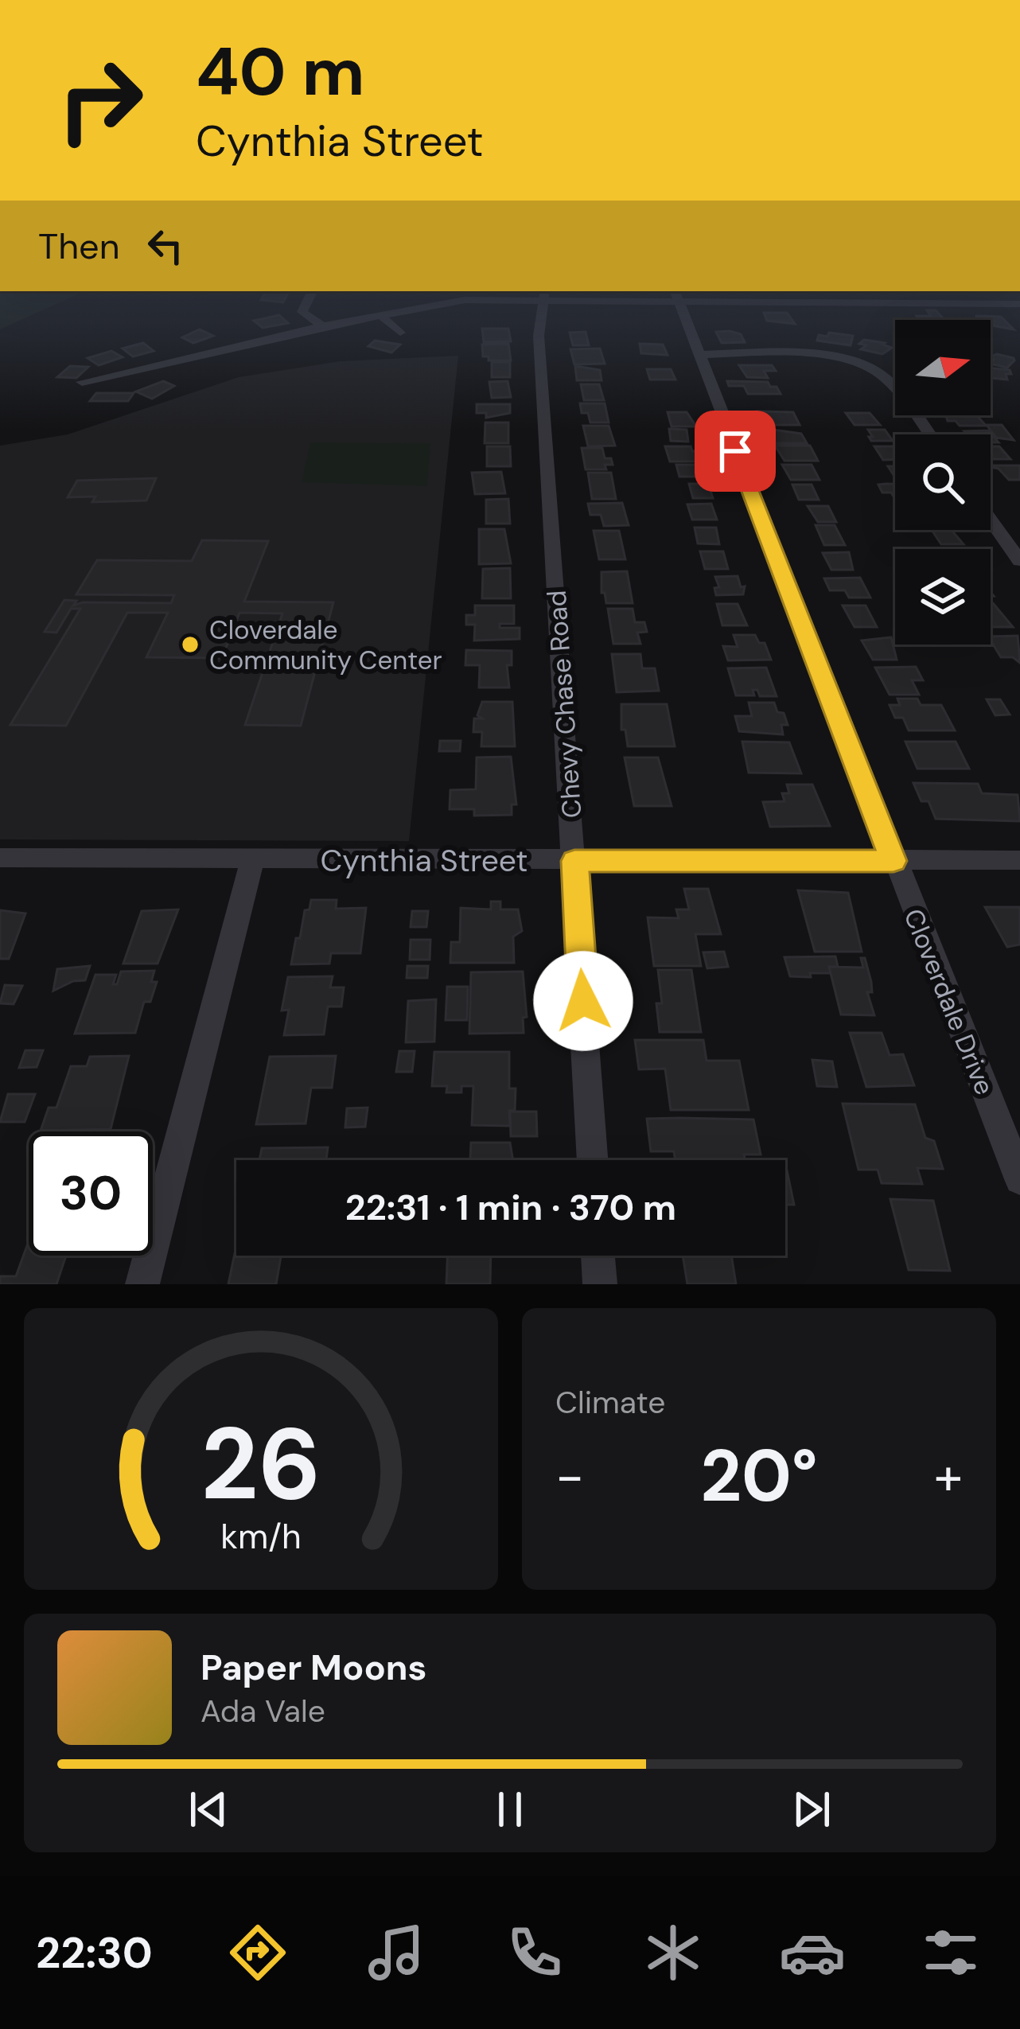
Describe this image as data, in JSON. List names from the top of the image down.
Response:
{
  "streets": {
    "street": ["Chevy Chase Road", "Cynthia Street", "Cloverdale Drive"]
  },
  "crossings": [
    ["Chevy Chase Road", "Cynthia Street"],
    ["Cynthia Street", "Cloverdale Drive"]
  ],
  "places": ["Cloverdale Community Center"],
  "north": "right",
  "page": {
    "turn": ["40 m", "Cynthia Street"],
    "then": "Then",
    "limit": "30",
    "trip": "22:31 · 1 min · 370 m",
    "tile": "Climate",
    "heat": ["−", "20°", "+"],
    "song": ["Paper Moons", "Ada Vale"],
    "tabs": "22:30",
    "gauge": ["26", "km/h"]
  }
}
